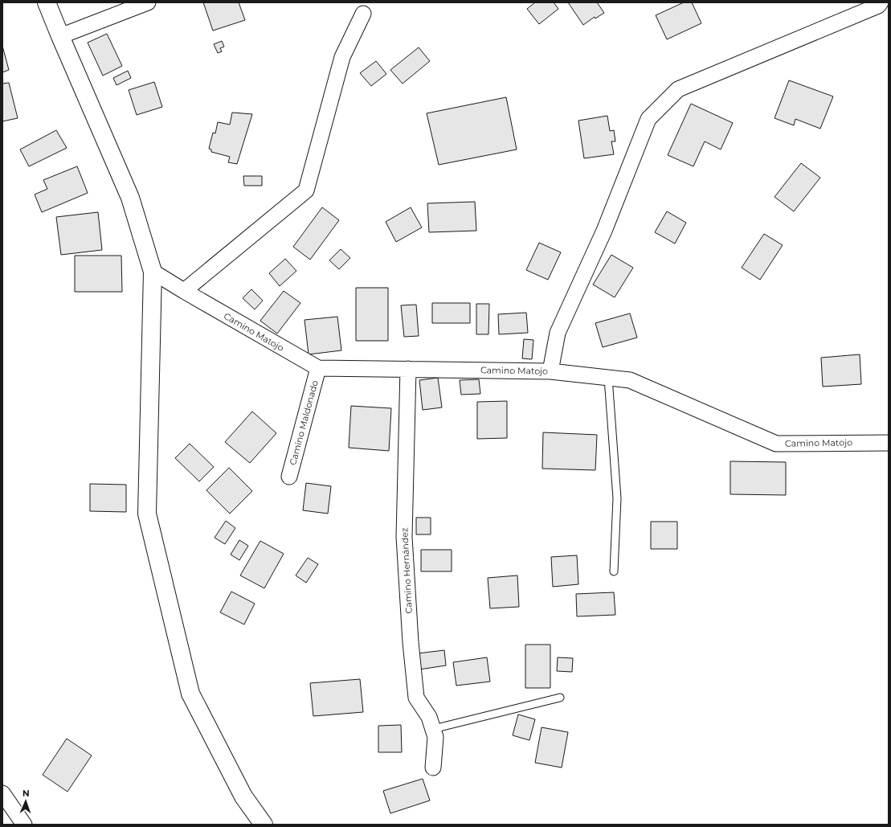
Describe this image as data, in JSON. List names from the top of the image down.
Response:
{
  "streets": {
    "street": ["Camino Matojo", "Camino Maldonado", "Camino Hernández"]
  },
  "crossings": [
    ["Camino Matojo", "Camino Maldonado"],
    ["Camino Matojo", "Camino Hernández"]
  ],
  "north": "top"
}
